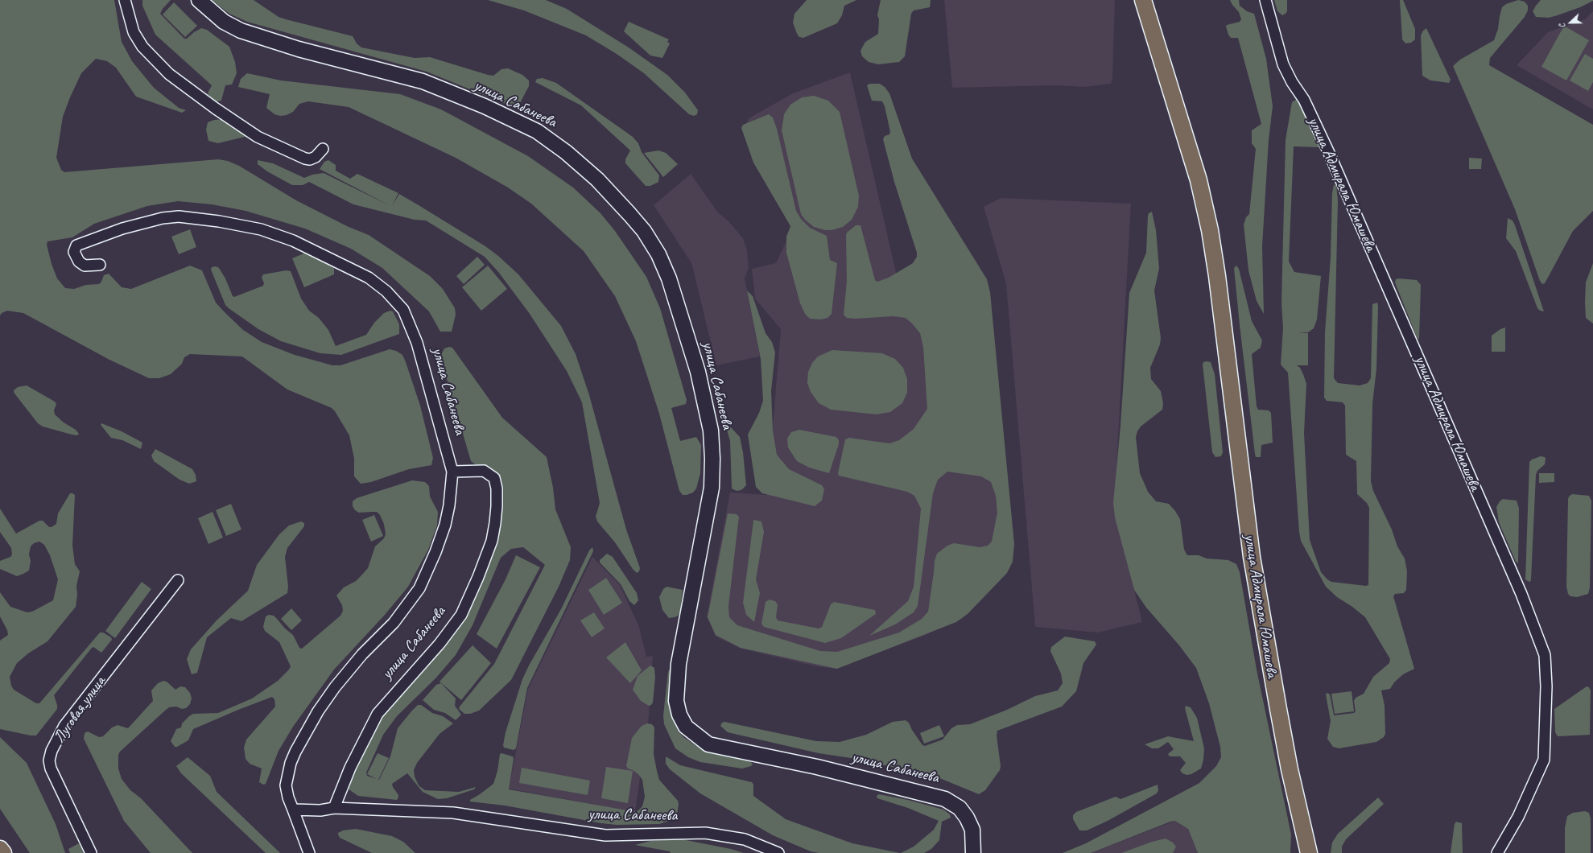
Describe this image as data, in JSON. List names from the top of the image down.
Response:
{
  "streets": {
    "main road": ["улица Адмирала Юмашева"],
    "street": ["улица Сабанеева", "Луговая улица"]
  },
  "north": "left"
}
